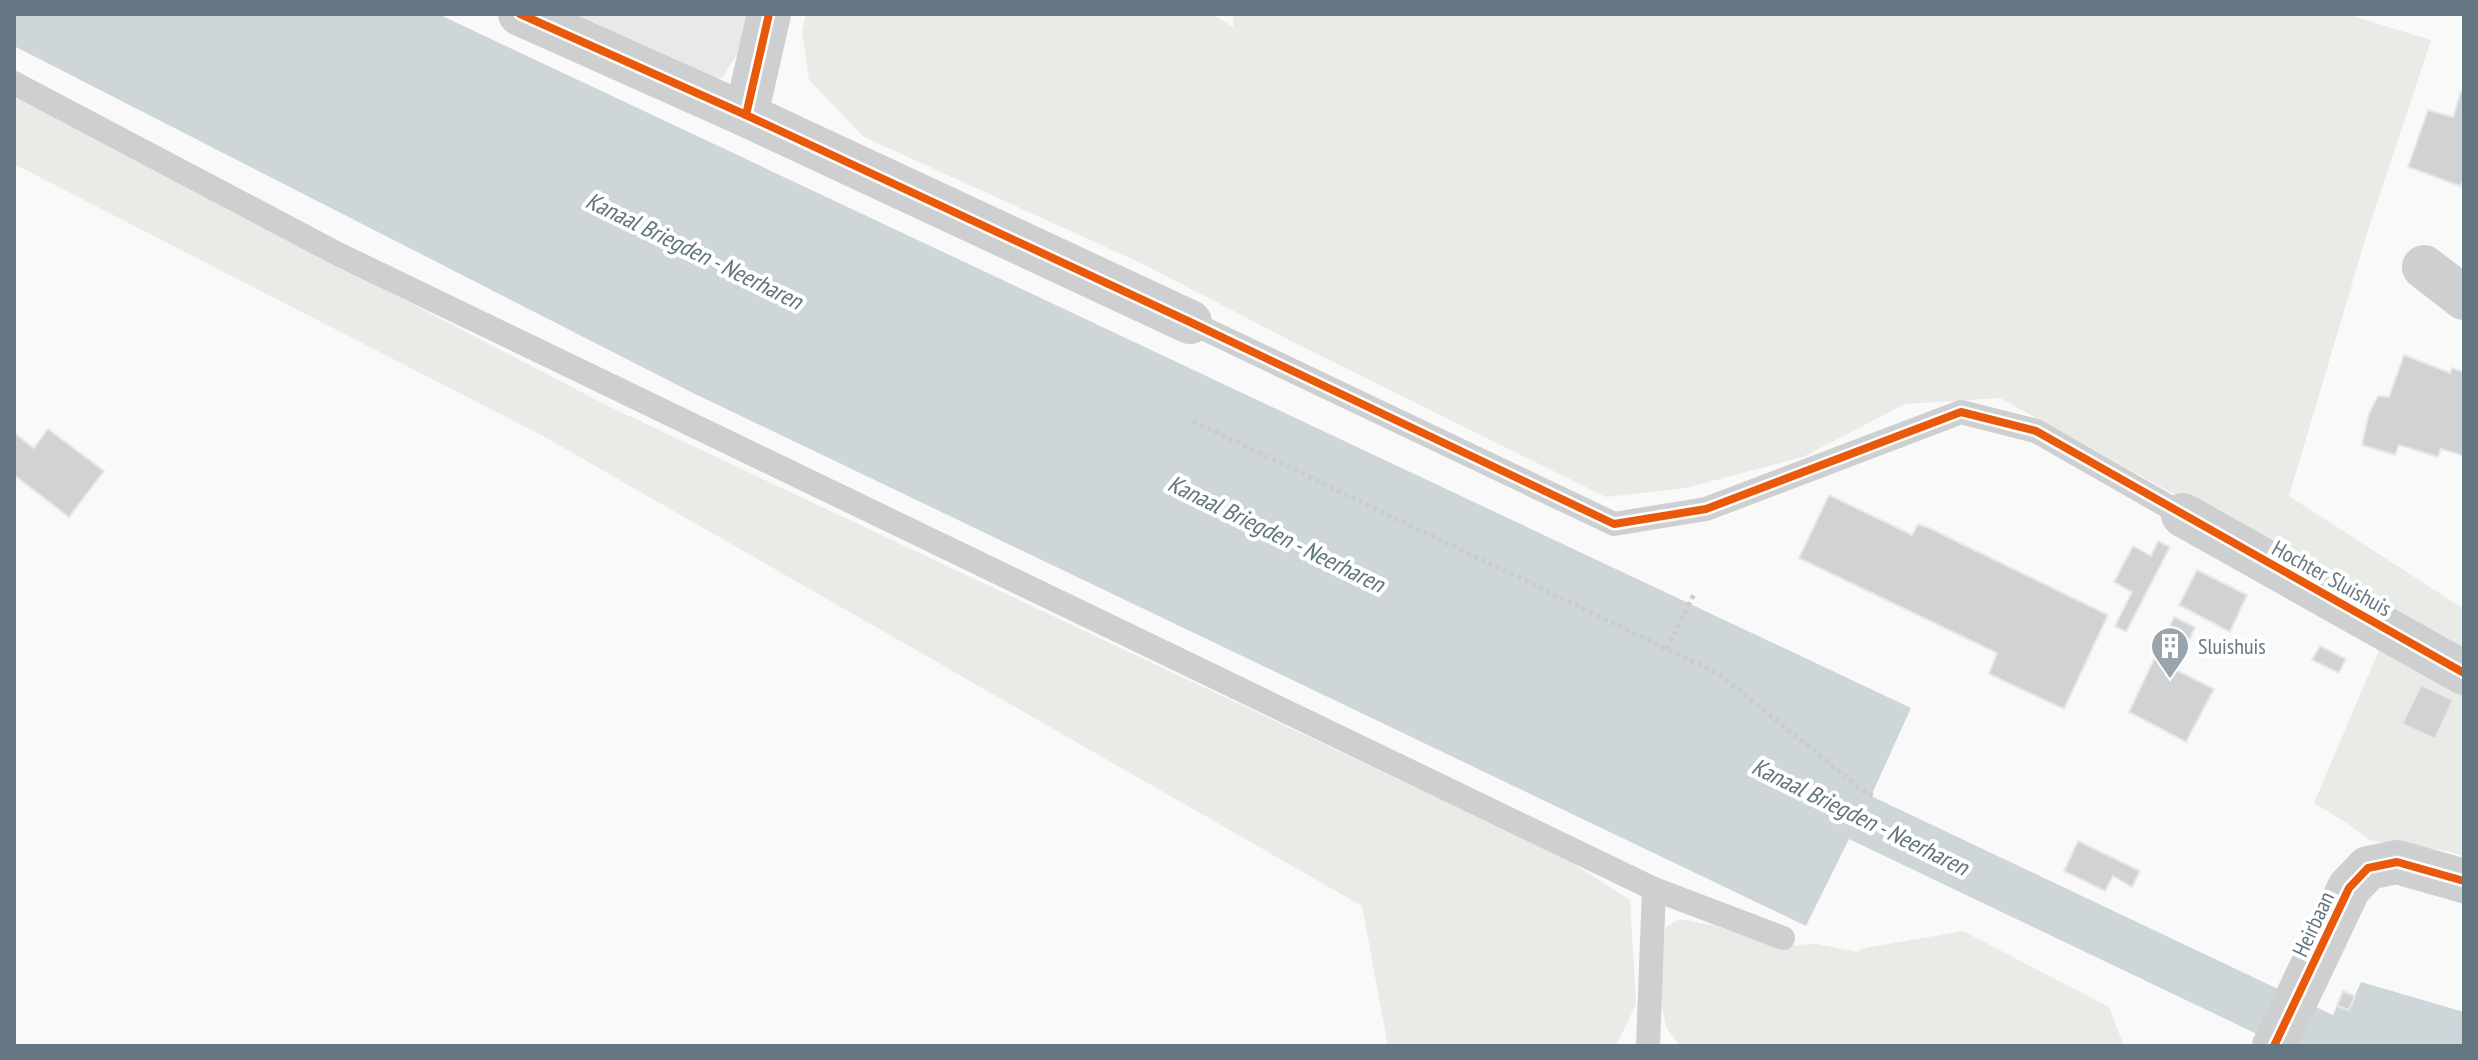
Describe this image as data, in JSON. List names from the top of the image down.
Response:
{
  "streets": {
    "street": ["Hochter Sluishuis", "Heirbaan"]
  },
  "water": ["Kanaal Briegden - Neerharen"],
  "places": {
    "building": ["Sluishuis"]
  }
}
